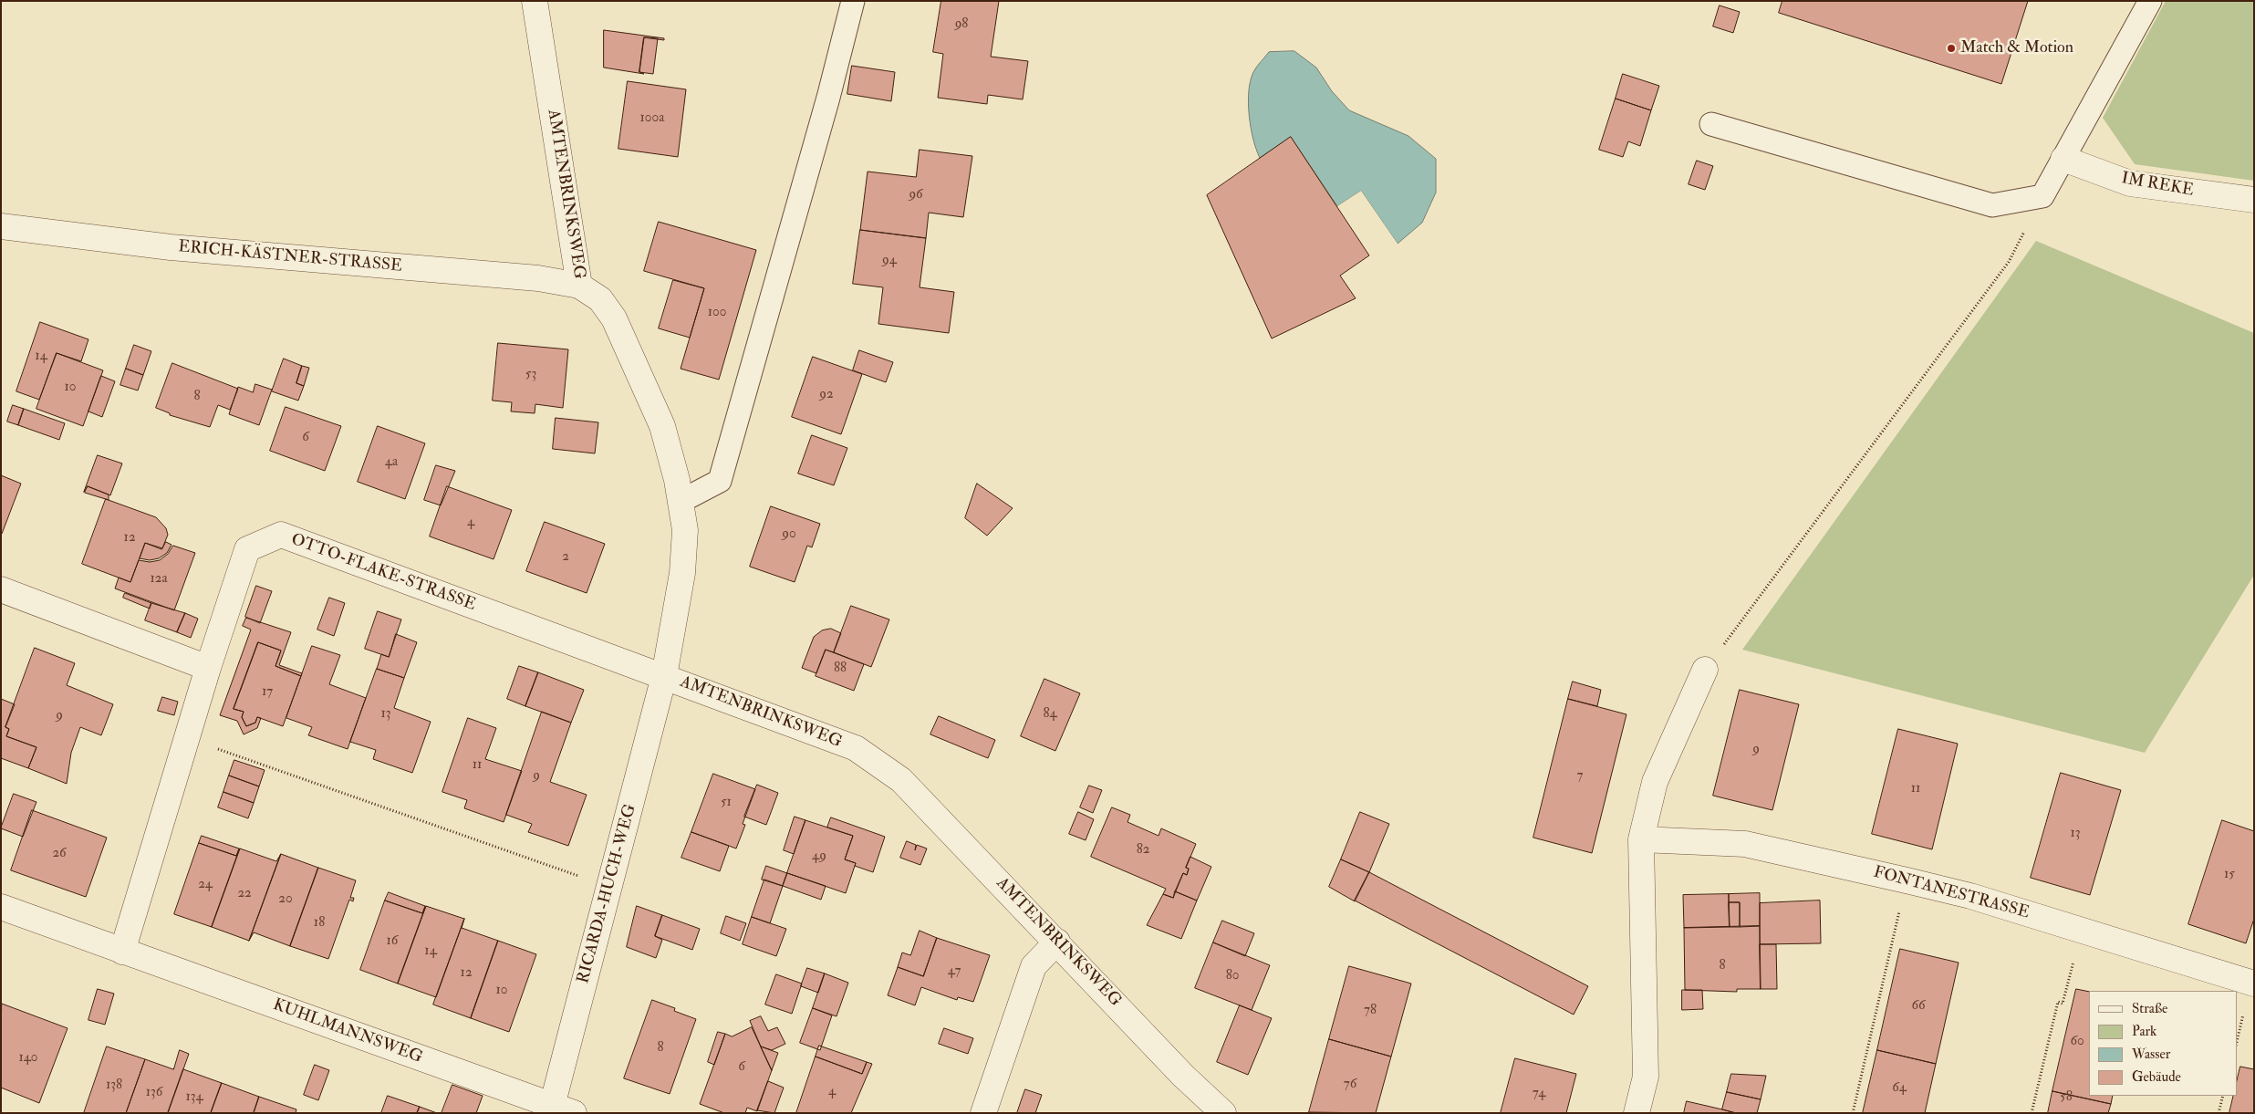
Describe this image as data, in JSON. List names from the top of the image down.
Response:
{
  "streets": {
    "street": [
      "IM REKE",
      "AMTENBRINKSWEG",
      "ERICH-KÄSTNER-STRASSE",
      "OTTO-FLAKE-STRASSE",
      "FONTANESTRASSE",
      "RICARDA-HUCH-WEG",
      "KUHLMANNSWEG"
    ]
  },
  "crossings": [
    ["AMTENBRINKSWEG", "ERICH-KÄSTNER-STRASSE"],
    ["AMTENBRINKSWEG", "OTTO-FLAKE-STRASSE"],
    ["AMTENBRINKSWEG", "RICARDA-HUCH-WEG"],
    ["OTTO-FLAKE-STRASSE", "RICARDA-HUCH-WEG"],
    ["RICARDA-HUCH-WEG", "KUHLMANNSWEG"]
  ],
  "places": ["Match & Motion"],
  "house_numbers": [
    "98",
    "100a",
    "96",
    "94",
    "100",
    "14",
    "53",
    "10",
    "92",
    "8",
    "6",
    "4a",
    "4",
    "90",
    "12",
    "2",
    "12a",
    "88",
    "17",
    "13",
    "84",
    "9",
    "9",
    "11",
    "9",
    "7",
    "11",
    "51",
    "13",
    "82",
    "26",
    "49",
    "15",
    "24",
    "22",
    "20",
    "18",
    "16",
    "14",
    "8",
    "47",
    "12",
    "80",
    "10",
    "66",
    "78",
    "60",
    "8",
    "140",
    "6",
    "76",
    "138",
    "64",
    "4",
    "136",
    "74",
    "134",
    "58"
  ],
  "legend": [
    "Straße",
    "Park",
    "Wasser",
    "Gebäude"
  ]
}
